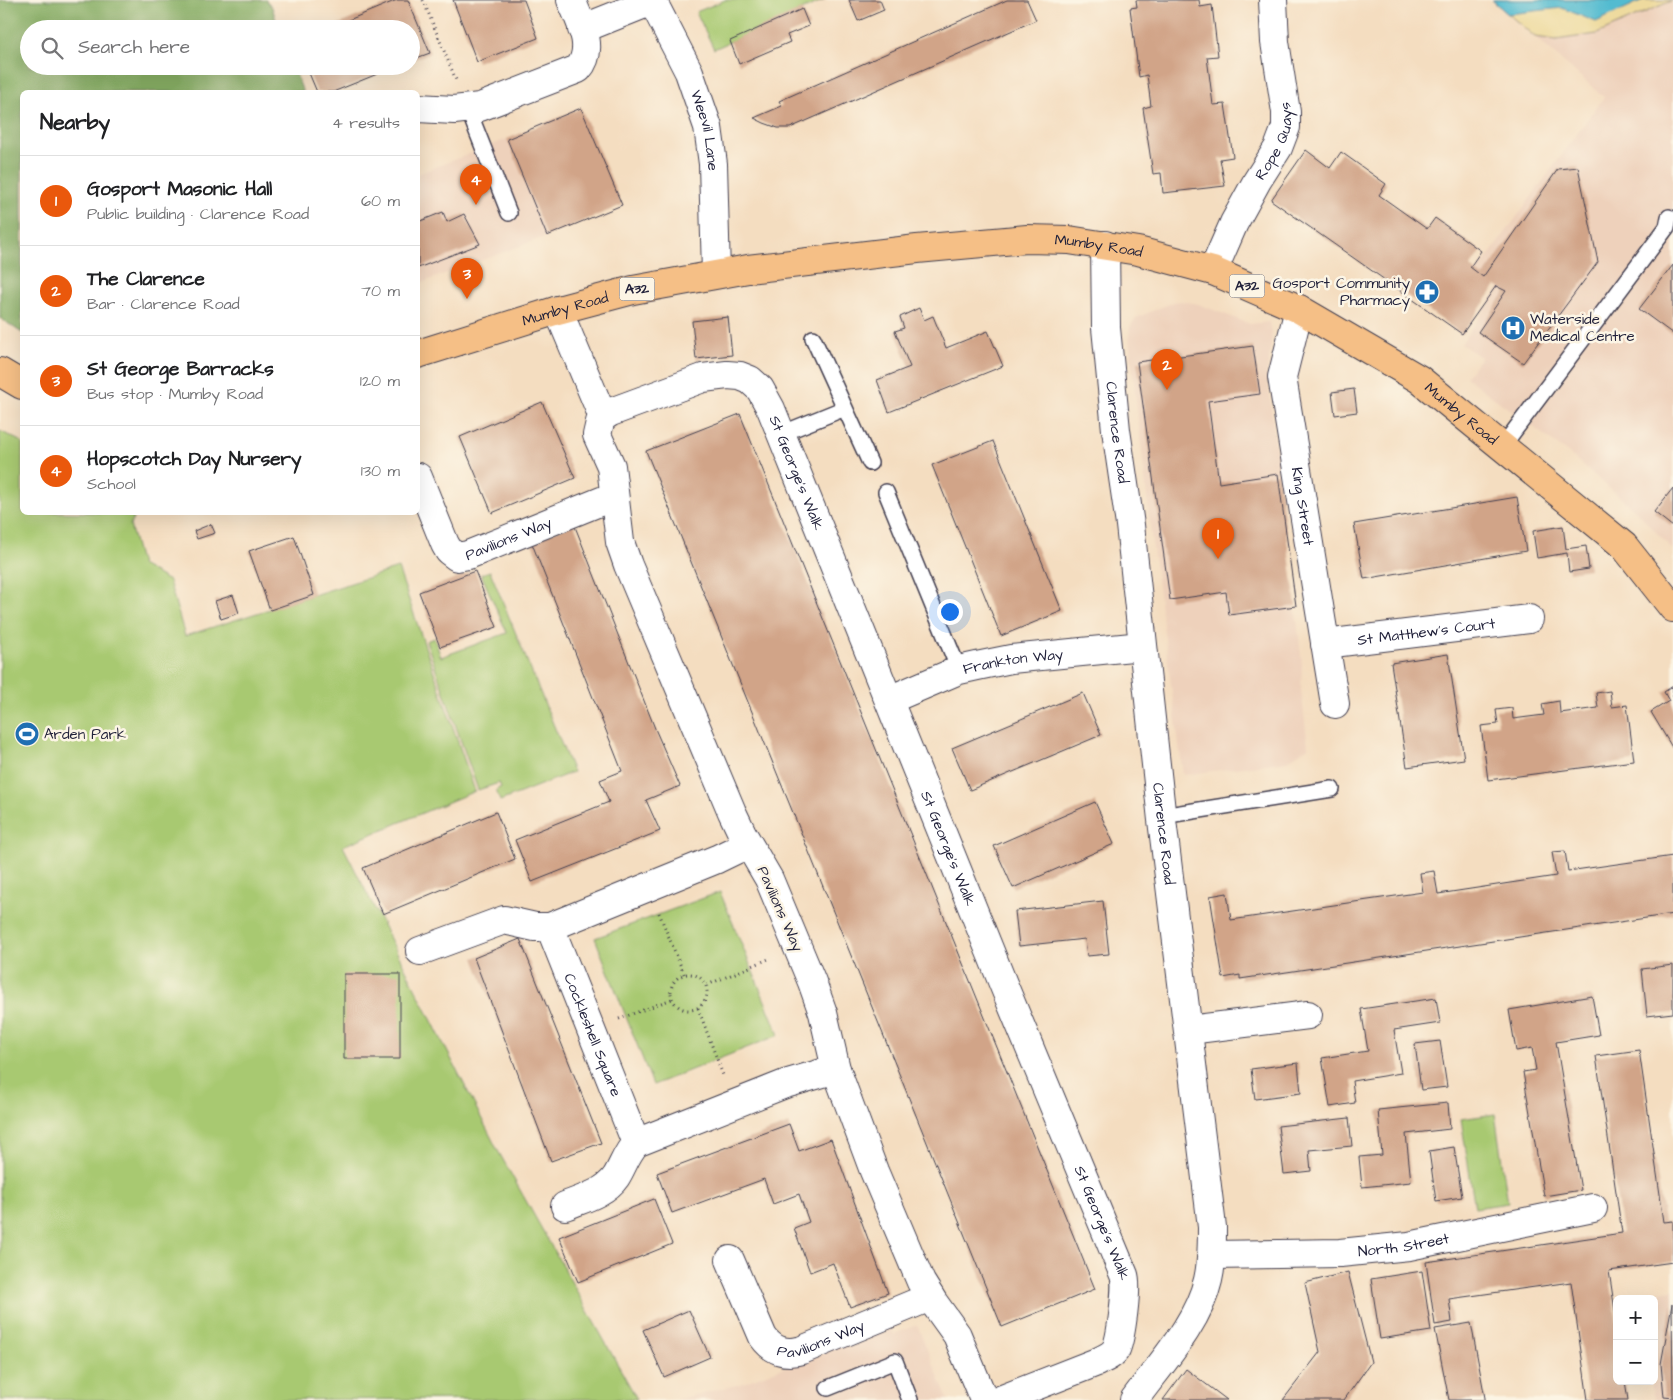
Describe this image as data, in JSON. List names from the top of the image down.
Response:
{
  "streets": {
    "main road": ["Mumby Road", "A32"],
    "street": [
      "Weevil Lane",
      "Rope Quays",
      "Clarence Road",
      "St George's Walk",
      "King Street",
      "Pavilions Way",
      "St Matthew's Court",
      "Frankton Way",
      "Cockleshell Square",
      "North Street"
    ]
  },
  "crossings": [
    ["Weevil Lane", "Mumby Road"],
    ["Rope Quays", "Mumby Road"],
    ["Mumby Road", "Clarence Road"],
    ["Mumby Road", "King Street"],
    ["Clarence Road", "Frankton Way"],
    ["Clarence Road", "North Street"],
    ["St George's Walk", "Pavilions Way"],
    ["St George's Walk", "Frankton Way"],
    ["King Street", "St Matthew's Court"]
  ],
  "places": {
    "pharmacy": ["Gosport Community Pharmacy"],
    "hospital": ["Waterside Medical Centre"],
    "sports": ["Arden Park"]
  },
  "page": {
    "search": "Search here",
    "heading": ["Nearby", "4 results"],
    "list": [
      {
        "mark": "1",
        "name": "Gosport Masonic Hall",
        "note": "Public building · Clarence Road",
        "value": "60 m"
      },
      {
        "mark": "2",
        "name": "The Clarence",
        "note": "Bar · Clarence Road",
        "value": "70 m"
      },
      {
        "mark": "3",
        "name": "St George Barracks",
        "note": "Bus stop · Mumby Road",
        "value": "120 m"
      },
      {
        "mark": "4",
        "name": "Hopscotch Day Nursery",
        "note": "School",
        "value": "130 m"
      }
    ],
    "pins": [
      "4",
      "3",
      "2",
      "1"
    ],
    "map_buttons": ["+", "−"]
  }
}
